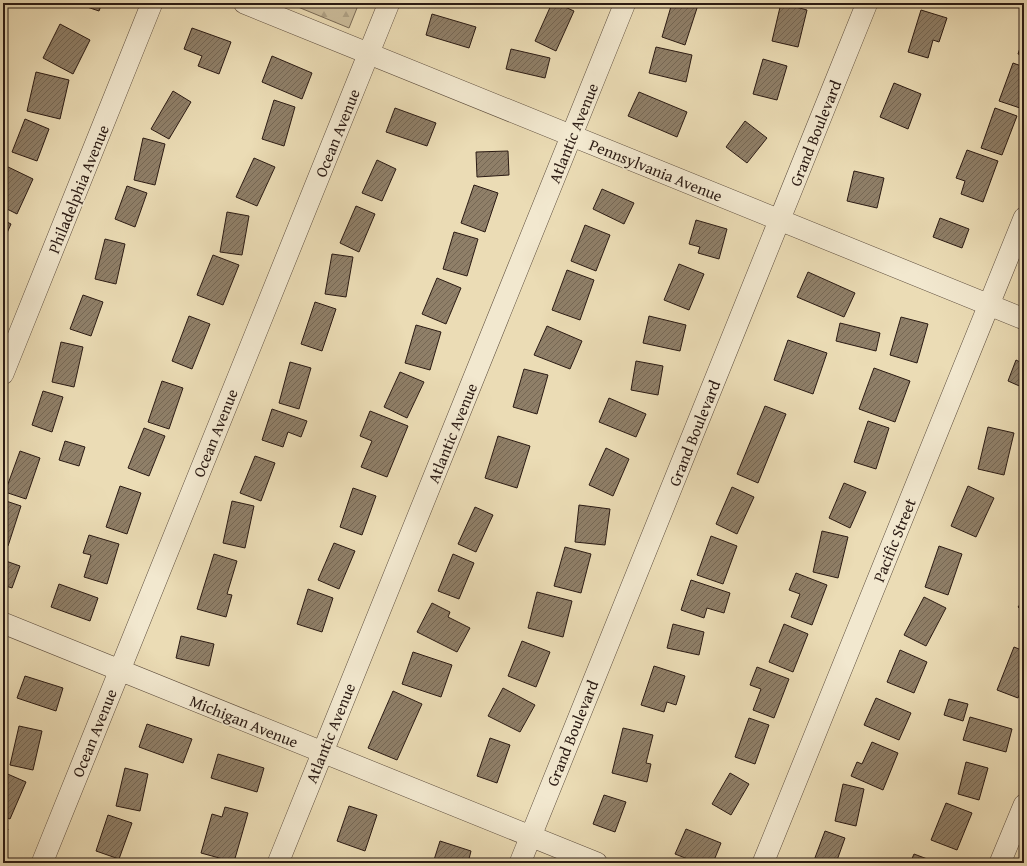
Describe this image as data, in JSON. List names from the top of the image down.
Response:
{
  "streets": {
    "street": [
      "Ocean Avenue",
      "Atlantic Avenue",
      "Grand Boulevard",
      "Pennsylvania Avenue",
      "Philadelphia Avenue",
      "Pacific Street",
      "Michigan Avenue"
    ]
  },
  "crossings": [
    ["Ocean Avenue", "Pennsylvania Avenue"],
    ["Ocean Avenue", "Michigan Avenue"],
    ["Atlantic Avenue", "Pennsylvania Avenue"],
    ["Atlantic Avenue", "Michigan Avenue"],
    ["Grand Boulevard", "Pennsylvania Avenue"],
    ["Grand Boulevard", "Michigan Avenue"],
    ["Pennsylvania Avenue", "Pacific Street"]
  ]
}
